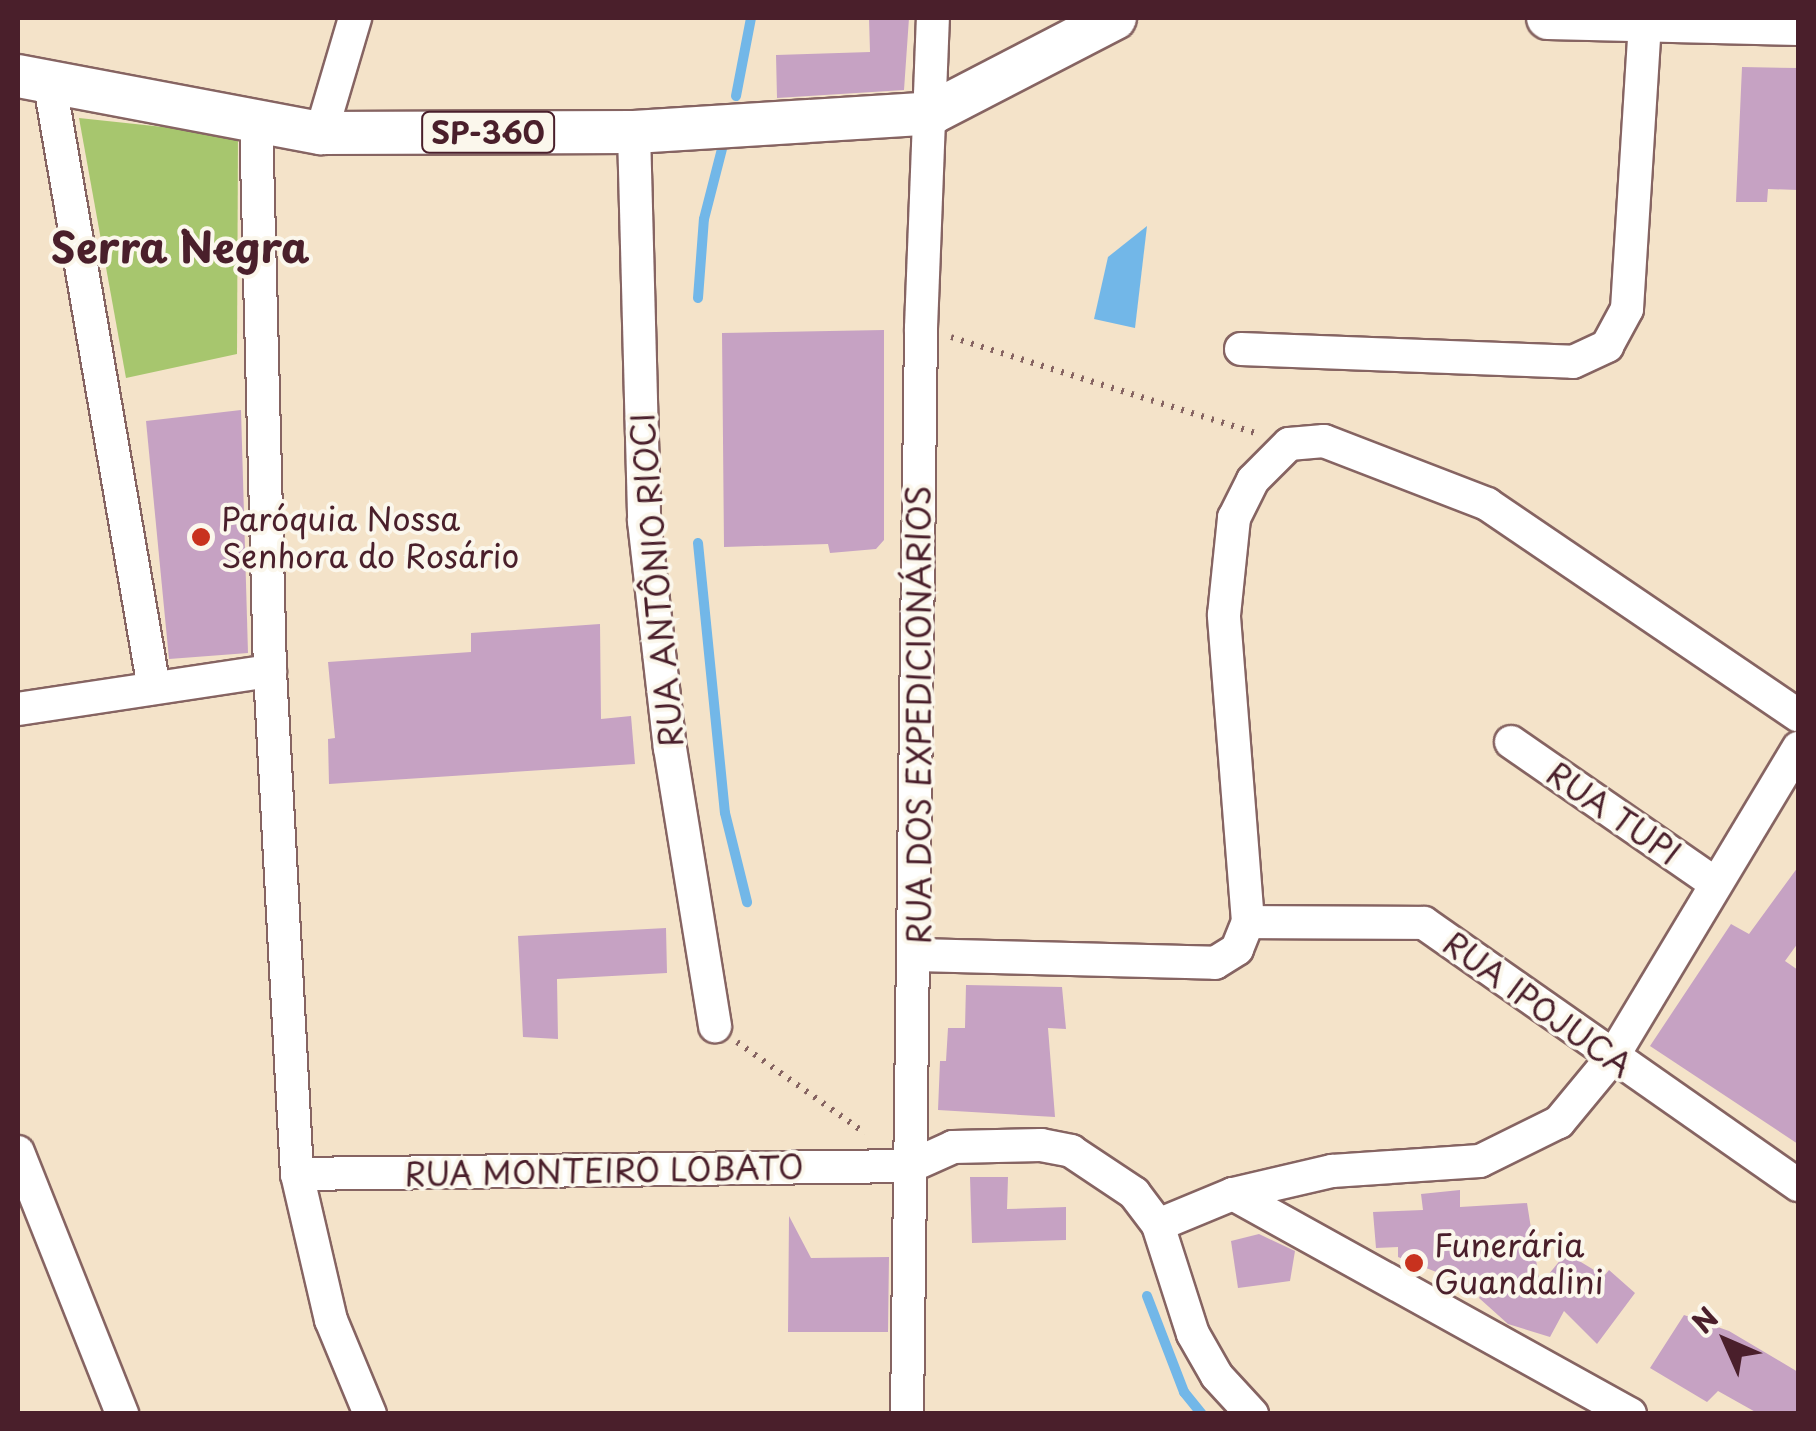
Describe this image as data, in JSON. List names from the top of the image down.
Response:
{
  "streets": {
    "main road": ["SP-360"],
    "street": [
      "RUA ANTÔNIO RIOCI",
      "RUA DOS EXPEDICIONÁRIOS",
      "RUA TUPI",
      "RUA IPOJUCA",
      "RUA MONTEIRO LOBATO"
    ]
  },
  "crossings": [
    ["SP-360", "RUA ANTÔNIO RIOCI"],
    ["SP-360", "RUA DOS EXPEDICIONÁRIOS"],
    ["RUA DOS EXPEDICIONÁRIOS", "RUA MONTEIRO LOBATO"]
  ],
  "districts": ["Serra Negra"],
  "places": ["Paróquia Nossa Senhora do Rosário", "Funerária Guandalini"],
  "north": "top left"
}
